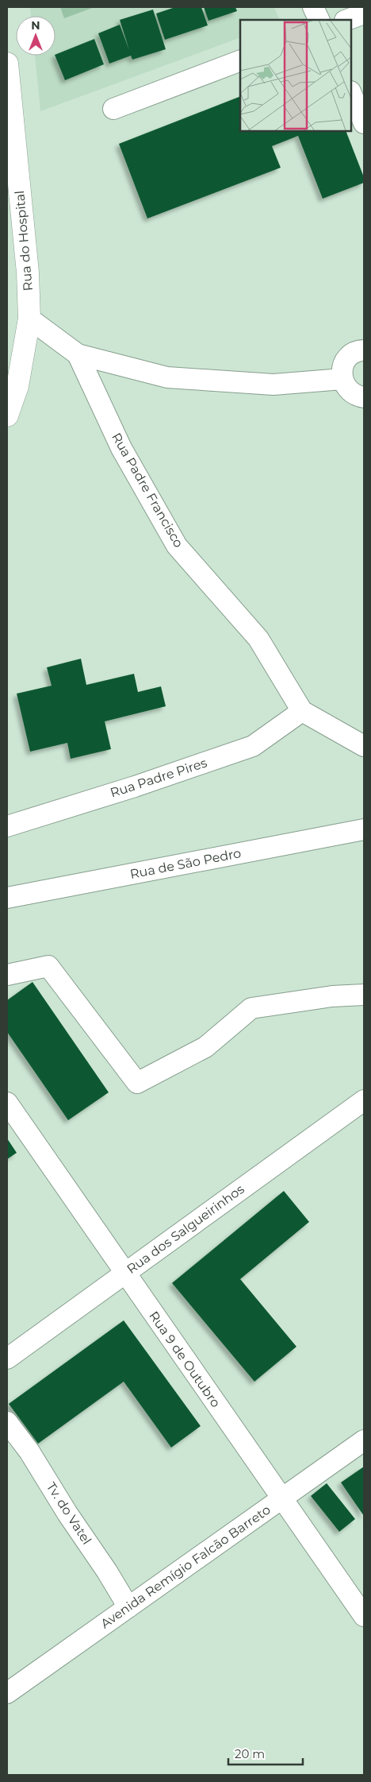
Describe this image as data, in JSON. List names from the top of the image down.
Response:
{
  "streets": {
    "street": [
      "Rua do Hospital",
      "Rua Padre Francisco",
      "Rua Padre Pires",
      "Rua de São Pedro",
      "Rua dos Salgueirinhos",
      "Rua 9 de Outubro",
      "Tv. do Vatel",
      "Avenida Remígio Falcão Barreto"
    ]
  },
  "crossings": [
    ["Rua Padre Francisco", "Rua Padre Pires"],
    ["Rua dos Salgueirinhos", "Rua 9 de Outubro"],
    ["Rua 9 de Outubro", "Avenida Remígio Falcão Barreto"],
    ["Tv. do Vatel", "Avenida Remígio Falcão Barreto"]
  ],
  "scale_bar": "20 m",
  "north": "top"
}
